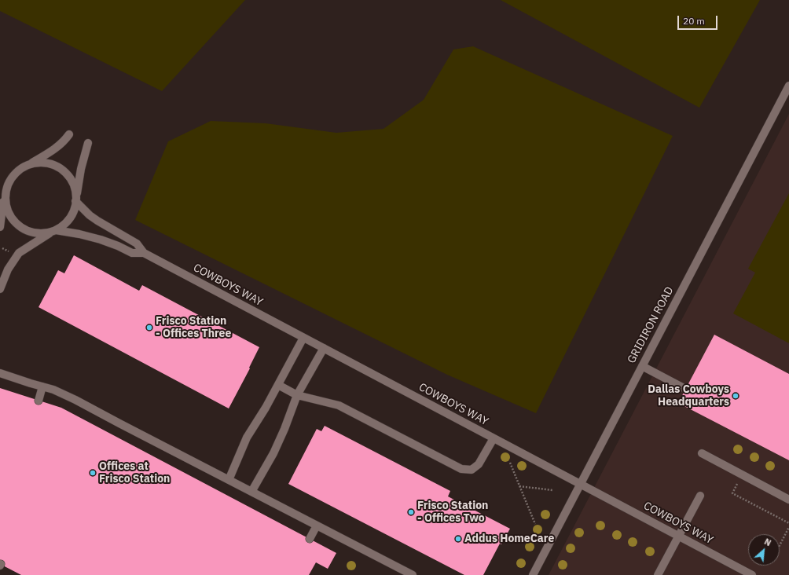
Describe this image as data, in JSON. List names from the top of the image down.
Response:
{
  "streets": {
    "street": ["COWBOYS WAY", "GRIDIRON ROAD"]
  },
  "crossings": [
    ["COWBOYS WAY", "GRIDIRON ROAD"]
  ],
  "places": [
    "Frisco Station - Offices Three",
    "Dallas Cowboys Headquarters",
    "Offices at Frisco Station",
    "Frisco Station - Offices Two",
    "Addus HomeCare"
  ],
  "scale_bar": "20 m",
  "north": "top right"
}
